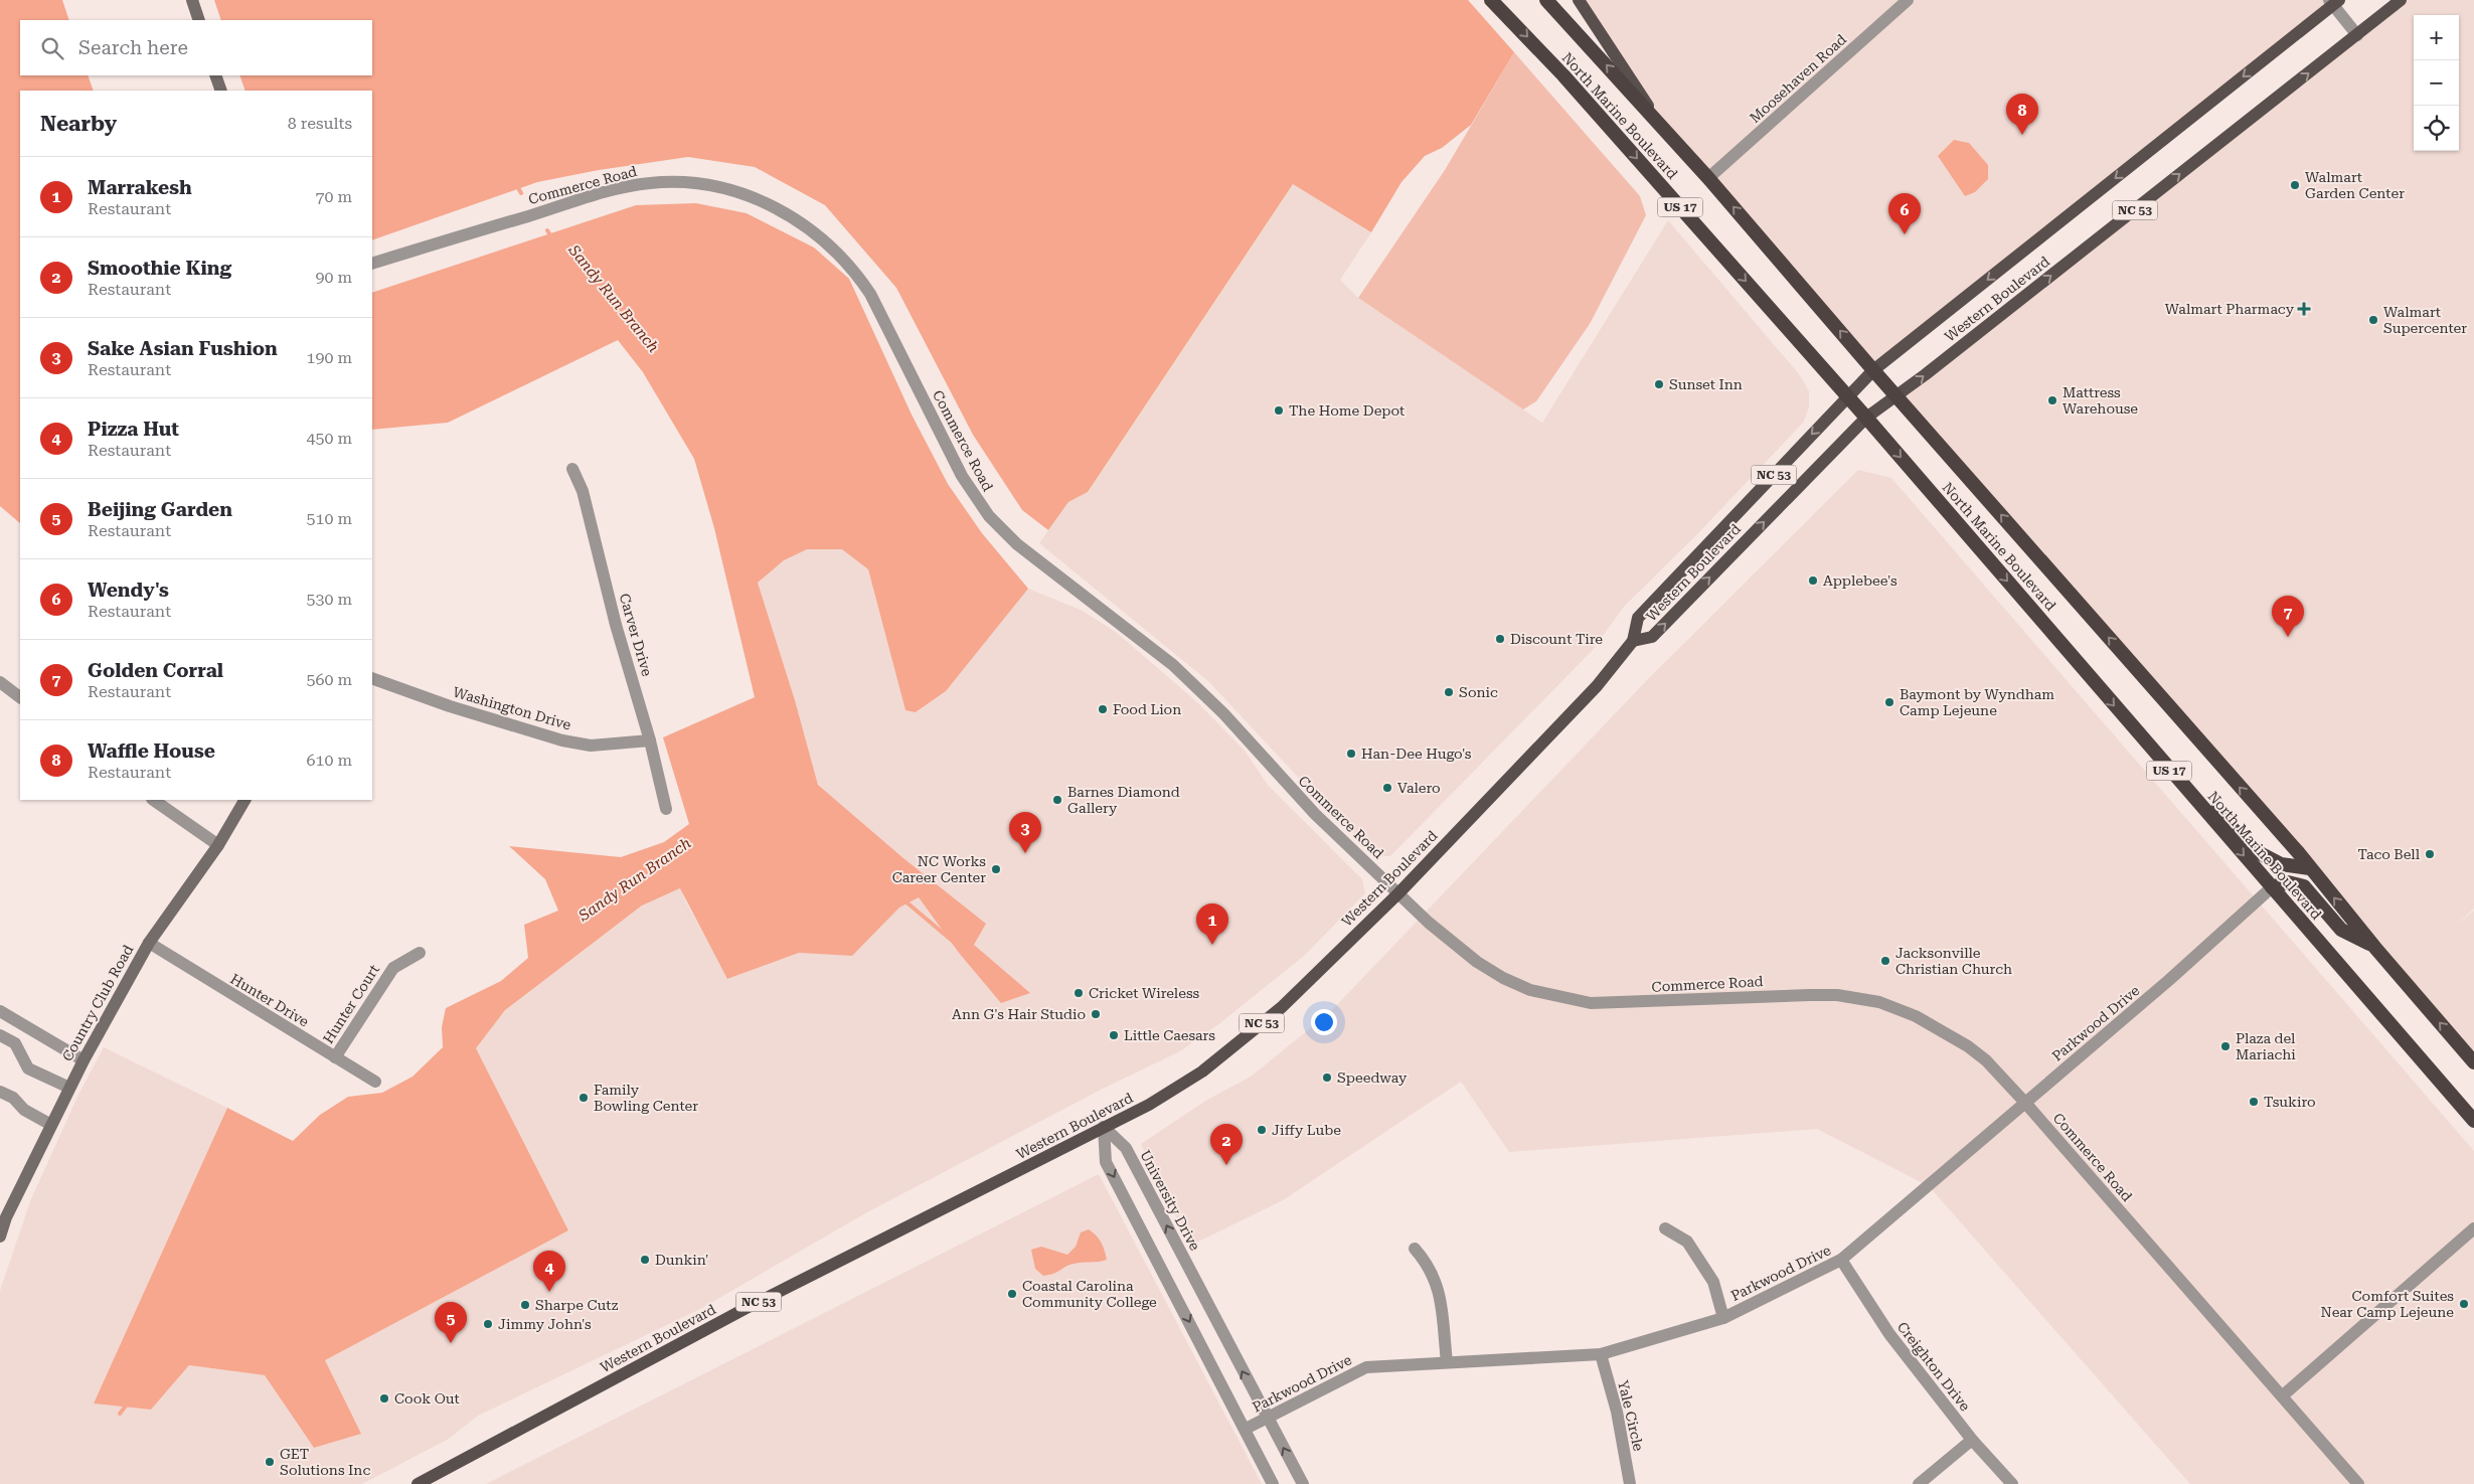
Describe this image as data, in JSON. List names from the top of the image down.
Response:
{
  "streets": {
    "highway": ["North Marine Boulevard", "US 17"],
    "main road": ["NC 53", "Western Boulevard", "Country Club Road"],
    "street": [
      "Moosehaven Road",
      "Commerce Road",
      "Carver Drive",
      "Washington Drive",
      "Hunter Drive",
      "Hunter Court",
      "Parkwood Drive",
      "University Drive",
      "Creighton Drive",
      "Yale Circle"
    ]
  },
  "crossings": [
    ["Moosehaven Road", "North Marine Boulevard"],
    ["North Marine Boulevard", "US 17"],
    ["North Marine Boulevard", "Western Boulevard"],
    ["North Marine Boulevard", "Parkwood Drive"],
    ["Commerce Road", "Western Boulevard"],
    ["Commerce Road", "Parkwood Drive"],
    ["US 17", "Parkwood Drive"],
    ["Western Boulevard", "University Drive"],
    ["Carver Drive", "Washington Drive"],
    ["Hunter Drive", "Country Club Road"],
    ["Hunter Drive", "Hunter Court"],
    ["Parkwood Drive", "University Drive"],
    ["Parkwood Drive", "Creighton Drive"],
    ["Parkwood Drive", "Yale Circle"]
  ],
  "water": ["Sandy Run Branch"],
  "places": {
    "other": [
      "Walmart Garden Center",
      "Walmart Supercenter",
      "Sunset Inn",
      "Mattress Warehouse",
      "The Home Depot",
      "Applebee's",
      "Discount Tire",
      "Sonic",
      "Baymont by Wyndham Camp Lejeune",
      "Food Lion",
      "Han-Dee Hugo's",
      "Valero",
      "Barnes Diamond Gallery",
      "Taco Bell",
      "NC Works Career Center",
      "Jacksonville Christian Church",
      "Cricket Wireless",
      "Ann G's Hair Studio",
      "Little Caesars",
      "Plaza del Mariachi",
      "Speedway",
      "Family Bowling Center",
      "Tsukiro",
      "Jiffy Lube",
      "Dunkin'",
      "Coastal Carolina Community College",
      "Comfort Suites Near Camp Lejeune",
      "Sharpe Cutz",
      "Jimmy John's",
      "Cook Out",
      "GET Solutions Inc"
    ],
    "health": ["Walmart Pharmacy"]
  },
  "page": {
    "map_buttons": ["+", "−"],
    "search": "Search here",
    "heading": ["Nearby", "8 results"],
    "pins": [
      "8",
      "6",
      "7",
      "3",
      "1",
      "2",
      "4",
      "5"
    ],
    "list": [
      {
        "mark": "1",
        "name": "Marrakesh",
        "note": "Restaurant",
        "value": "70 m"
      },
      {
        "mark": "2",
        "name": "Smoothie King",
        "note": "Restaurant",
        "value": "90 m"
      },
      {
        "mark": "3",
        "name": "Sake Asian Fushion",
        "note": "Restaurant",
        "value": "190 m"
      },
      {
        "mark": "4",
        "name": "Pizza Hut",
        "note": "Restaurant",
        "value": "450 m"
      },
      {
        "mark": "5",
        "name": "Beijing Garden",
        "note": "Restaurant",
        "value": "510 m"
      },
      {
        "mark": "6",
        "name": "Wendy's",
        "note": "Restaurant",
        "value": "530 m"
      },
      {
        "mark": "7",
        "name": "Golden Corral",
        "note": "Restaurant",
        "value": "560 m"
      },
      {
        "mark": "8",
        "name": "Waffle House",
        "note": "Restaurant",
        "value": "610 m"
      }
    ]
  }
}
